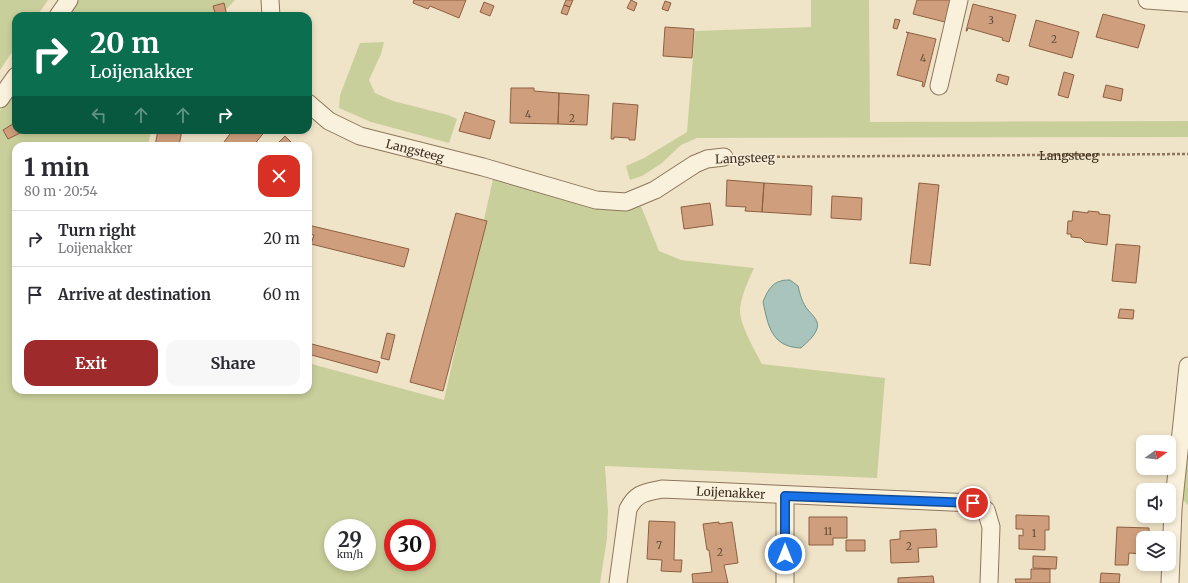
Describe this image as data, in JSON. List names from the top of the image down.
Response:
{
  "streets": {
    "street": ["Langsteeg", "Loijenakker"]
  },
  "house_numbers": [
    "3",
    "2",
    "4",
    "4",
    "2",
    "11",
    "1",
    "7",
    "2",
    "2"
  ],
  "north": "right",
  "page": {
    "turn": ["20 m", "Loijenakker"],
    "heading": ["1 min", "80 m · 20:54"],
    "list": [
      {
        "name": "Turn right",
        "note": "Loijenakker",
        "value": "20 m"
      },
      {
        "name": "Arrive at destination",
        "value": "60 m"
      }
    ],
    "buttons": ["Exit", "Share"],
    "speed": "29 km/h",
    "limit": "30"
  }
}
